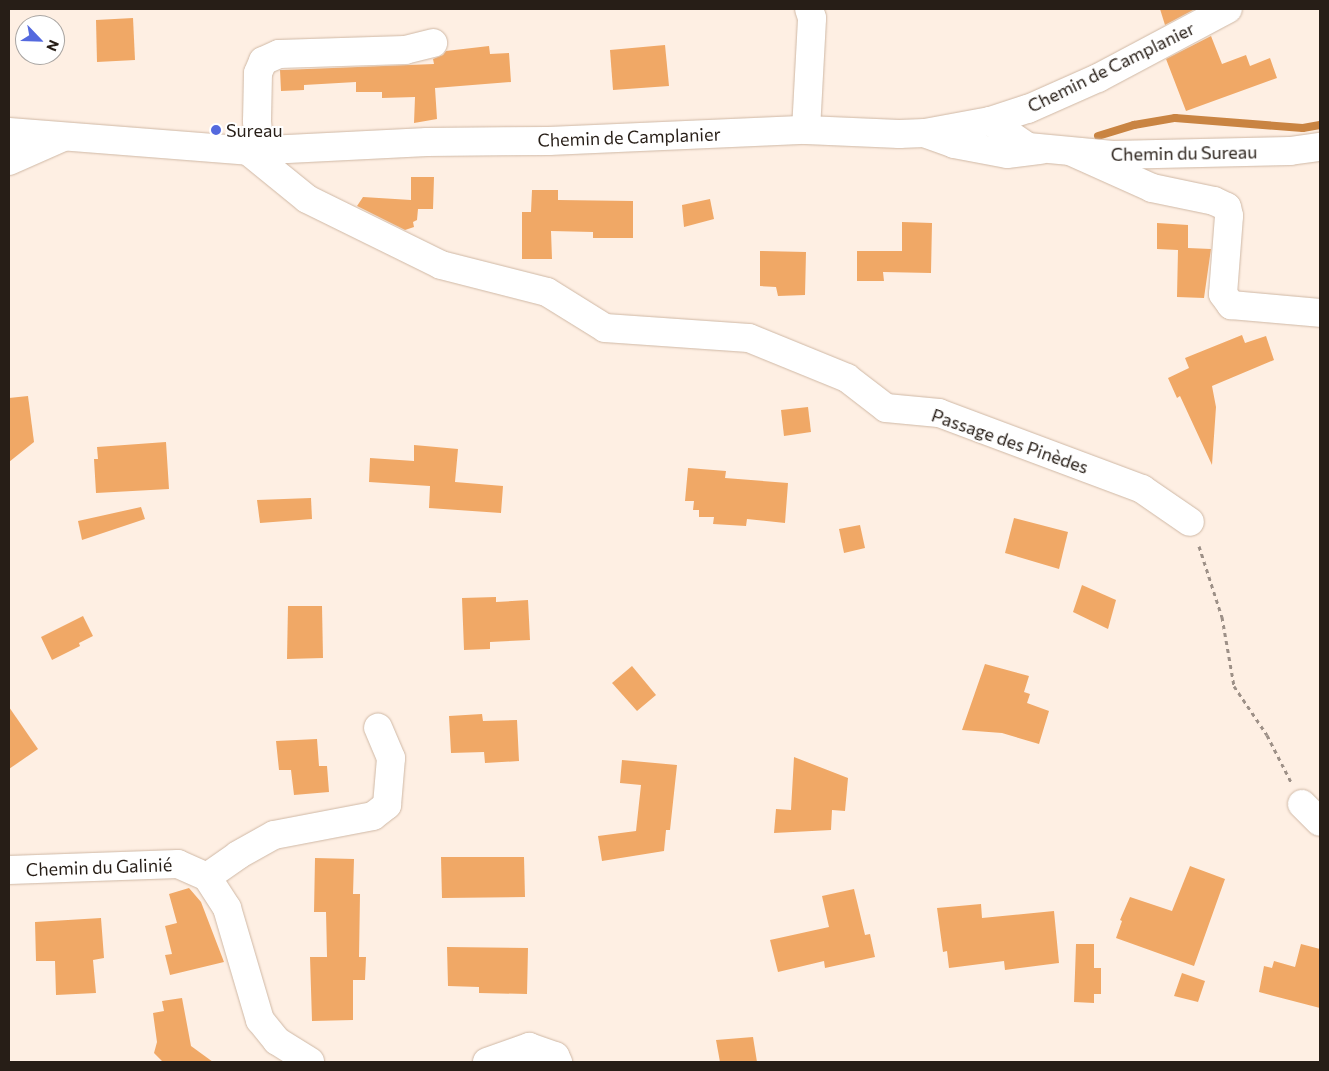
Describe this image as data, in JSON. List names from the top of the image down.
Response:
{
  "streets": {
    "street": [
      "Chemin de Camplanier",
      "Chemin du Sureau",
      "Passage des Pinèdes",
      "Chemin du Galinié"
    ]
  },
  "crossings": [
    ["Chemin de Camplanier", "Chemin du Sureau"],
    ["Chemin de Camplanier", "Passage des Pinèdes"]
  ],
  "places": ["Sureau"],
  "north": "bottom right"
}
